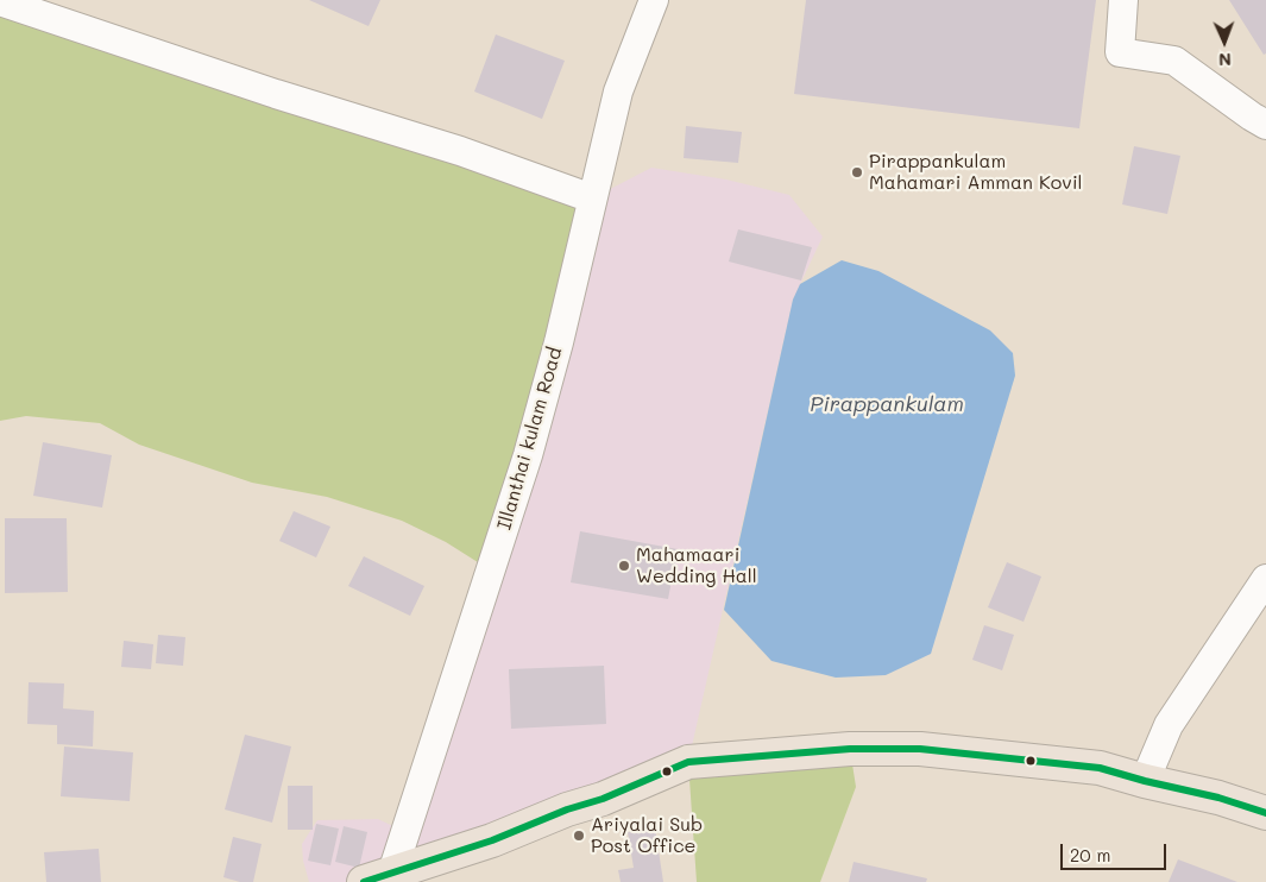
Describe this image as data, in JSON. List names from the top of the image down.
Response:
{
  "streets": {
    "street": ["Illanthai kulam Road"]
  },
  "water": ["Pirappankulam"],
  "places": ["Pirappankulam Mahamari Amman Kovil", "Mahamaari Wedding Hall", "Ariyalai Sub Post Office"],
  "scale_bar": "20 m",
  "north": "bottom"
}
